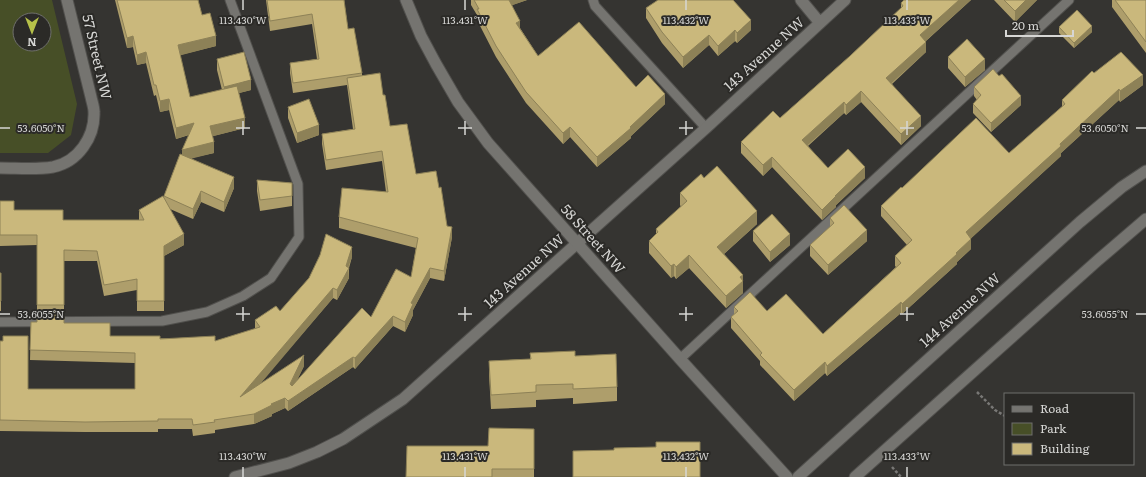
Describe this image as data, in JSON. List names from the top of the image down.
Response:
{
  "streets": {
    "street": [
      "143 Avenue NW",
      "57 Street NW",
      "58 Street NW",
      "144 Avenue NW"
    ]
  },
  "crossings": [
    ["143 Avenue NW", "58 Street NW"]
  ],
  "legend": ["Road", "Park", "Building"],
  "scale_bar": "20 m",
  "north": "bottom",
  "coordinates": [
    "113.430°W",
    "113.431°W",
    "113.432°W",
    "113.433°W",
    "53.6050°N",
    "53.6055°N"
  ]
}
